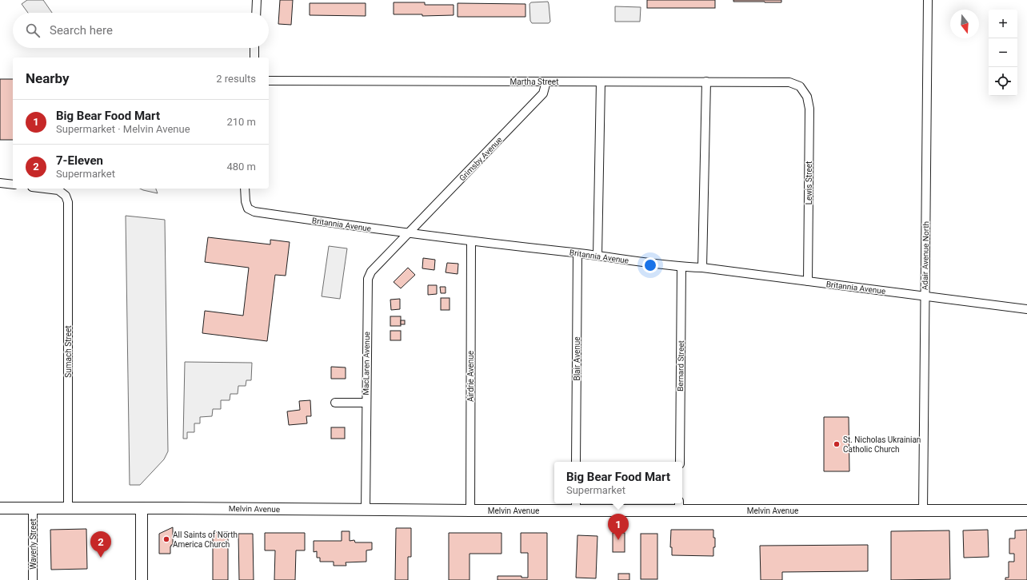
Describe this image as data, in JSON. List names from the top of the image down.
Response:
{
  "streets": {
    "street": [
      "Martha Street",
      "Grimsby Avenue",
      "Lewis Street",
      "Britannia Avenue",
      "Adair Avenue North",
      "Sumach Street",
      "Blair Avenue",
      "MacLaren Avenue",
      "Bernard Street",
      "Airdrie Avenue",
      "Melvin Avenue",
      "Waverly Street"
    ]
  },
  "crossings": [
    ["Martha Street", "Grimsby Avenue"],
    ["Martha Street", "Lewis Street"],
    ["Grimsby Avenue", "Britannia Avenue"],
    ["Grimsby Avenue", "MacLaren Avenue"],
    ["Lewis Street", "Britannia Avenue"],
    ["Britannia Avenue", "Adair Avenue North"],
    ["Britannia Avenue", "Blair Avenue"],
    ["Britannia Avenue", "MacLaren Avenue"],
    ["Britannia Avenue", "Bernard Street"],
    ["Britannia Avenue", "Airdrie Avenue"],
    ["Adair Avenue North", "Melvin Avenue"],
    ["Sumach Street", "Melvin Avenue"],
    ["MacLaren Avenue", "Melvin Avenue"],
    ["Airdrie Avenue", "Melvin Avenue"],
    ["Melvin Avenue", "Waverly Street"]
  ],
  "places": ["St. Nicholas Ukrainian Catholic Church", "All Saints of North America Church"],
  "north": "bottom",
  "page": {
    "map_buttons": ["+", "−"],
    "search": "Search here",
    "heading": ["Nearby", "2 results"],
    "list": [
      {
        "mark": "1",
        "name": "Big Bear Food Mart",
        "note": "Supermarket · Melvin Avenue",
        "value": "210 m"
      },
      {
        "mark": "2",
        "name": "7-Eleven",
        "note": "Supermarket",
        "value": "480 m"
      }
    ],
    "popup": ["Big Bear Food Mart", "Supermarket"],
    "pins": ["1", "2"]
  }
}
